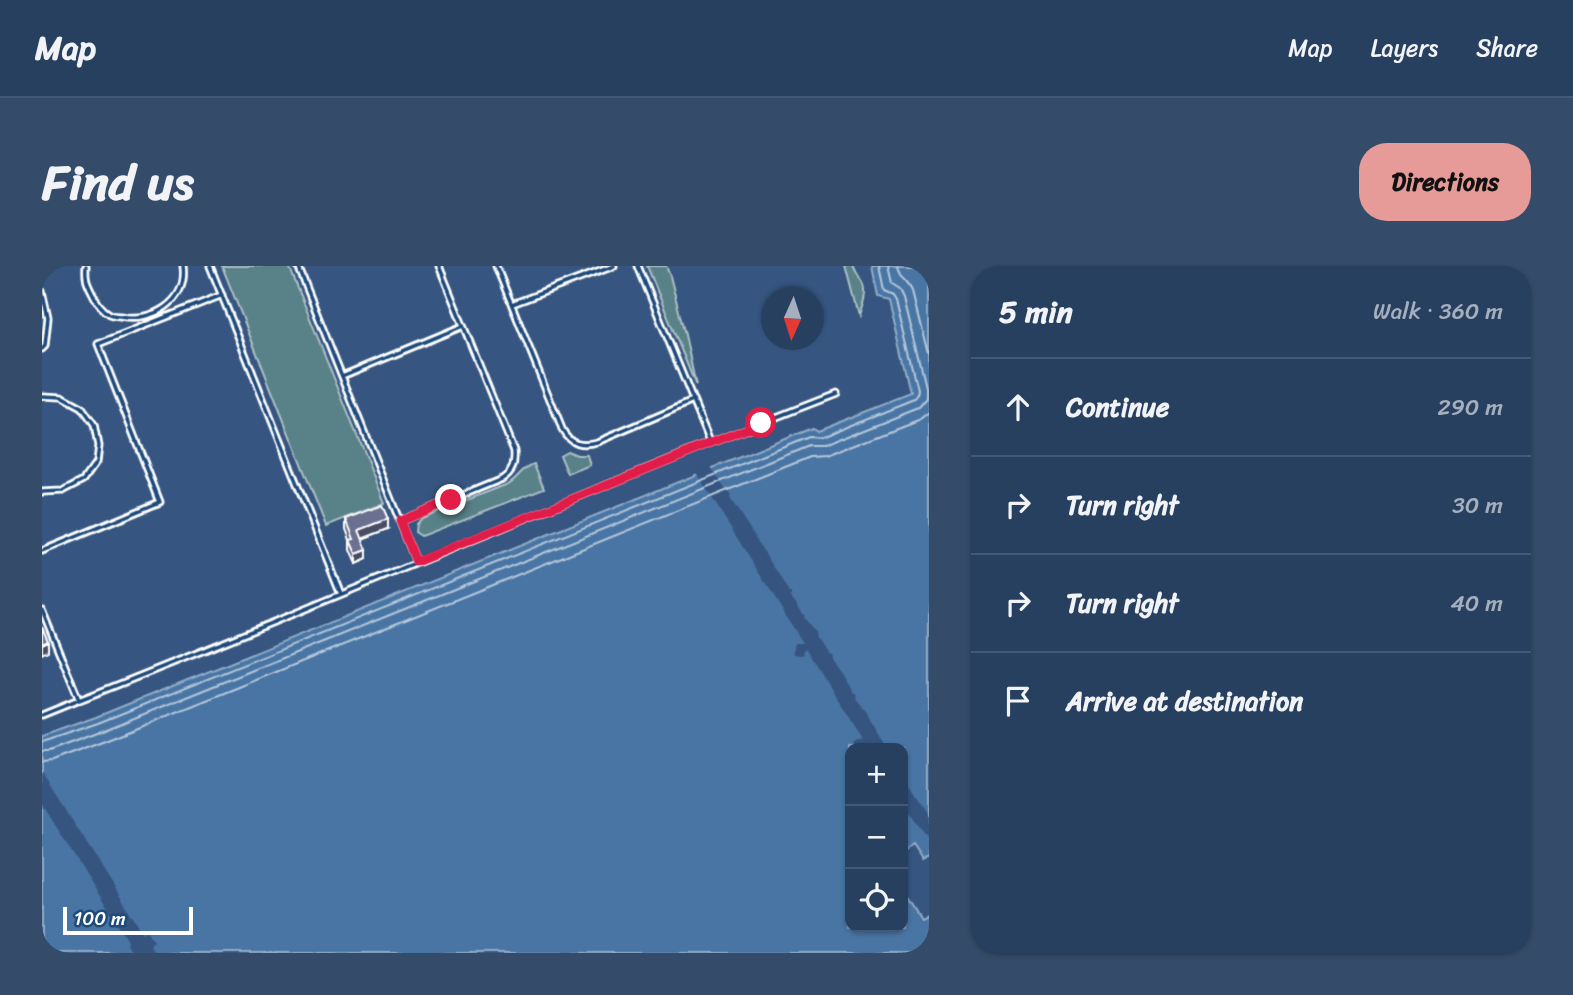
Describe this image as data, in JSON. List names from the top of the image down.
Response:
{
  "scale_bar": "100 m",
  "north": "bottom",
  "page": {
    "header": "Map",
    "nav": ["Map", "Layers", "Share"],
    "title": "Find us",
    "buttons": "Directions",
    "heading": ["5 min", "Walk · 360 m"],
    "list": [
      ["Continue", "290 m"],
      ["Turn right", "30 m"],
      ["Turn right", "40 m"],
      "Arrive at destination"
    ],
    "map_buttons": ["+", "−"],
    "scale": "100 m"
  }
}
